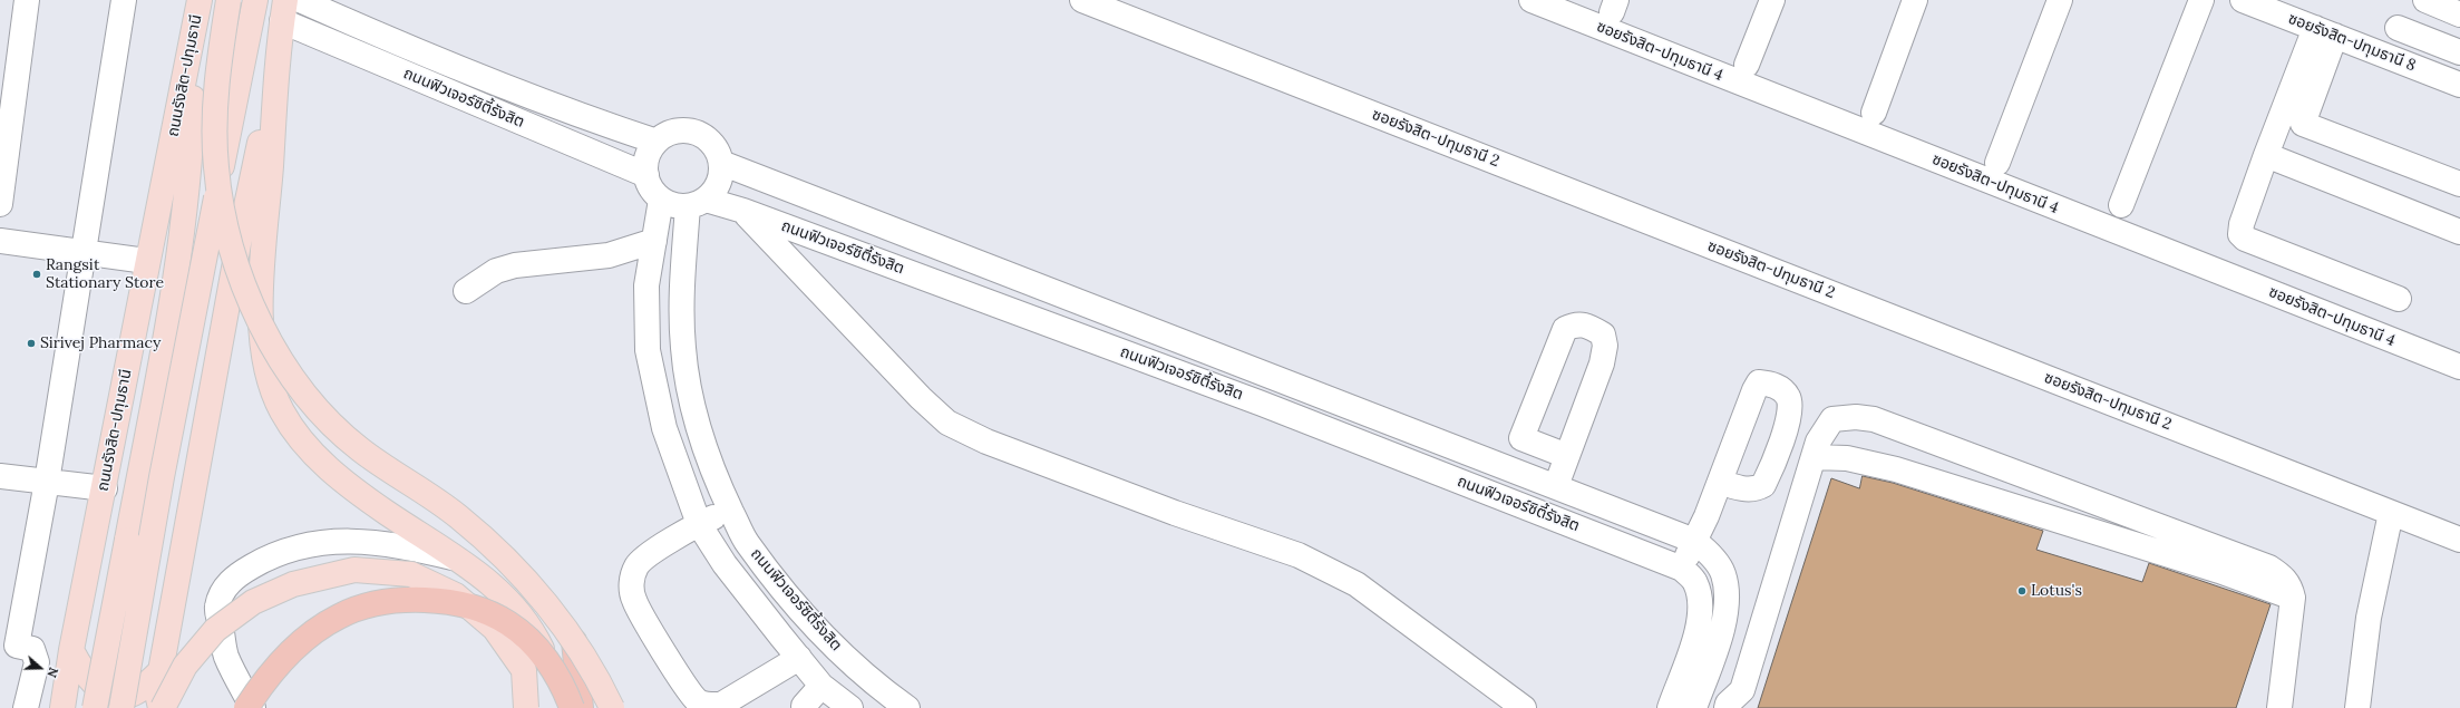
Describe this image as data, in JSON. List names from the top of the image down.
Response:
{
  "streets": {
    "main road": ["ถนนรังสิต-ปทุมธานี"],
    "street": [
      "ซอยรังสิต-ปทุมธานี 8",
      "ซอยรังสิต-ปทุมธานี 4",
      "ถนนฟิวเจอร์ซิตี้รังสิต",
      "ซอยรังสิต-ปทุมธานี 2"
    ]
  },
  "places": ["Rangsit Stationary Store", "Sirivej Pharmacy", "Lotus's"],
  "north": "right"
}
